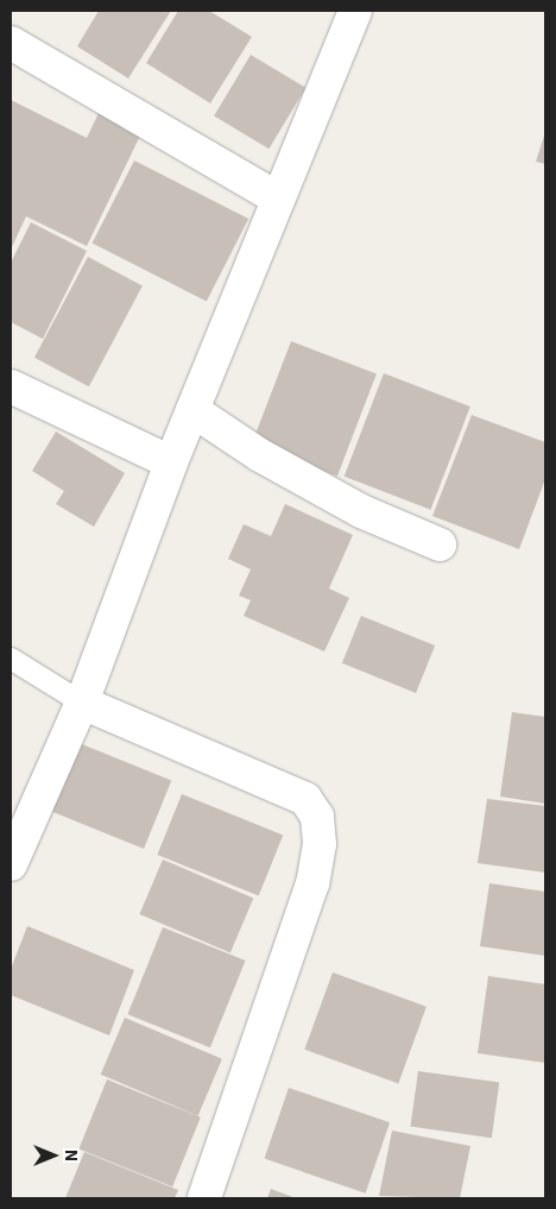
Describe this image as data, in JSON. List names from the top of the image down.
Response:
{
  "north": "right"
}
